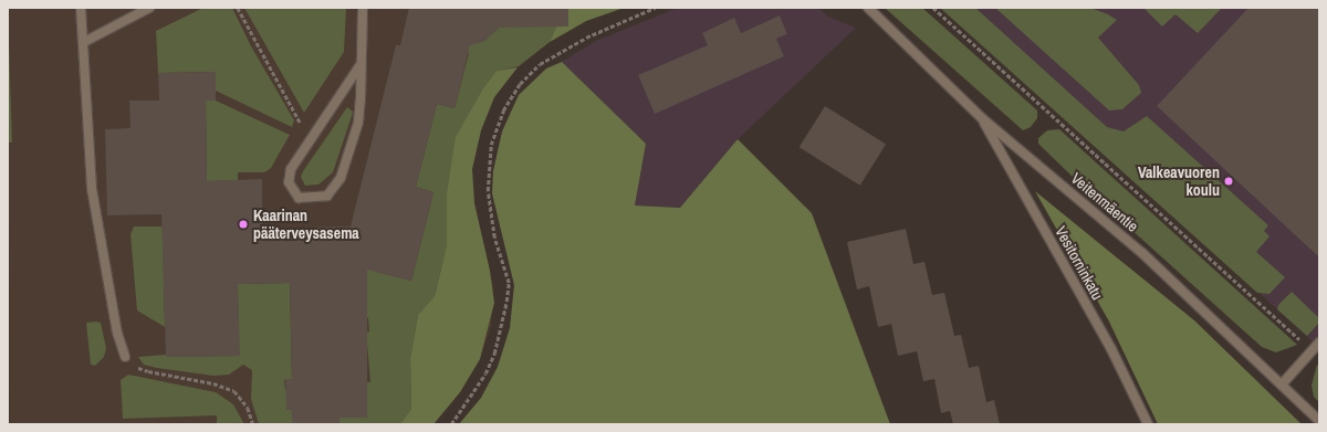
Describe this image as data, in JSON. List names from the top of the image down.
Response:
{
  "streets": {
    "street": ["Veitenmäentie", "Vesitorninkatu"]
  },
  "crossings": [
    ["Veitenmäentie", "Vesitorninkatu"]
  ],
  "places": ["Valkeavuoren koulu", "Kaarinan pääterveysasema"]
}
